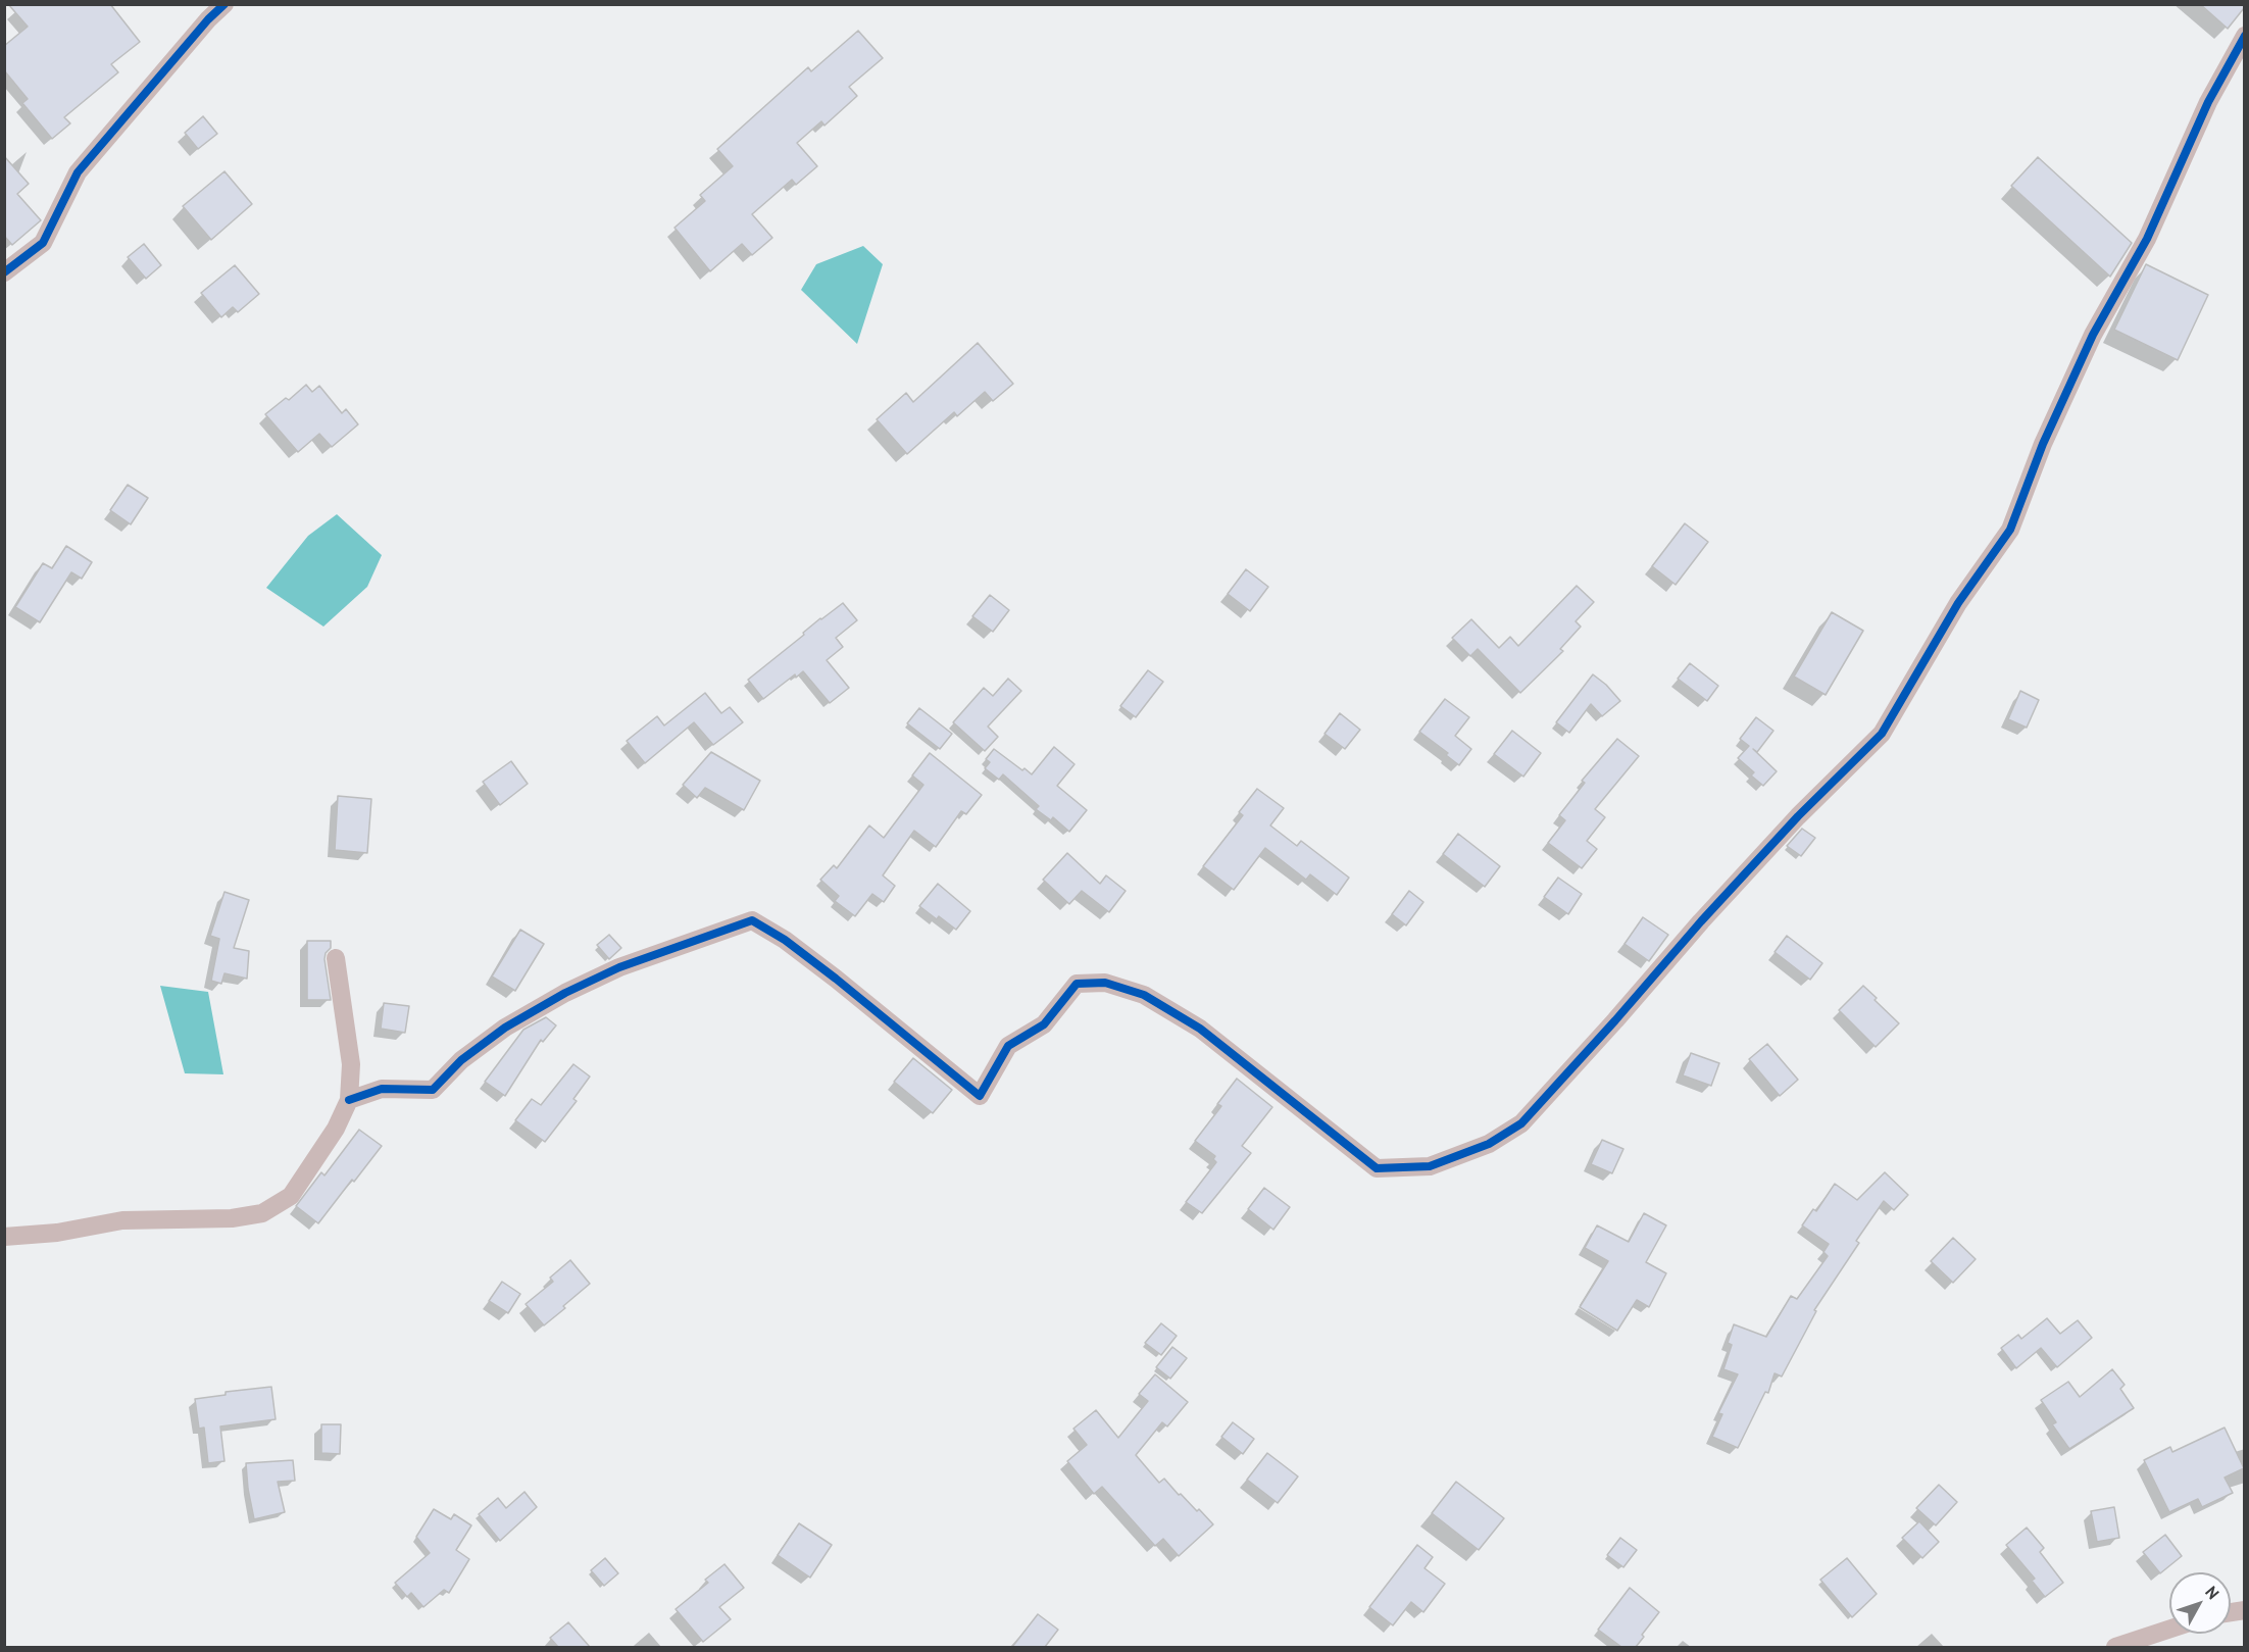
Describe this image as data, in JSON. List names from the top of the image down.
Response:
{
  "north": "top right"
}
